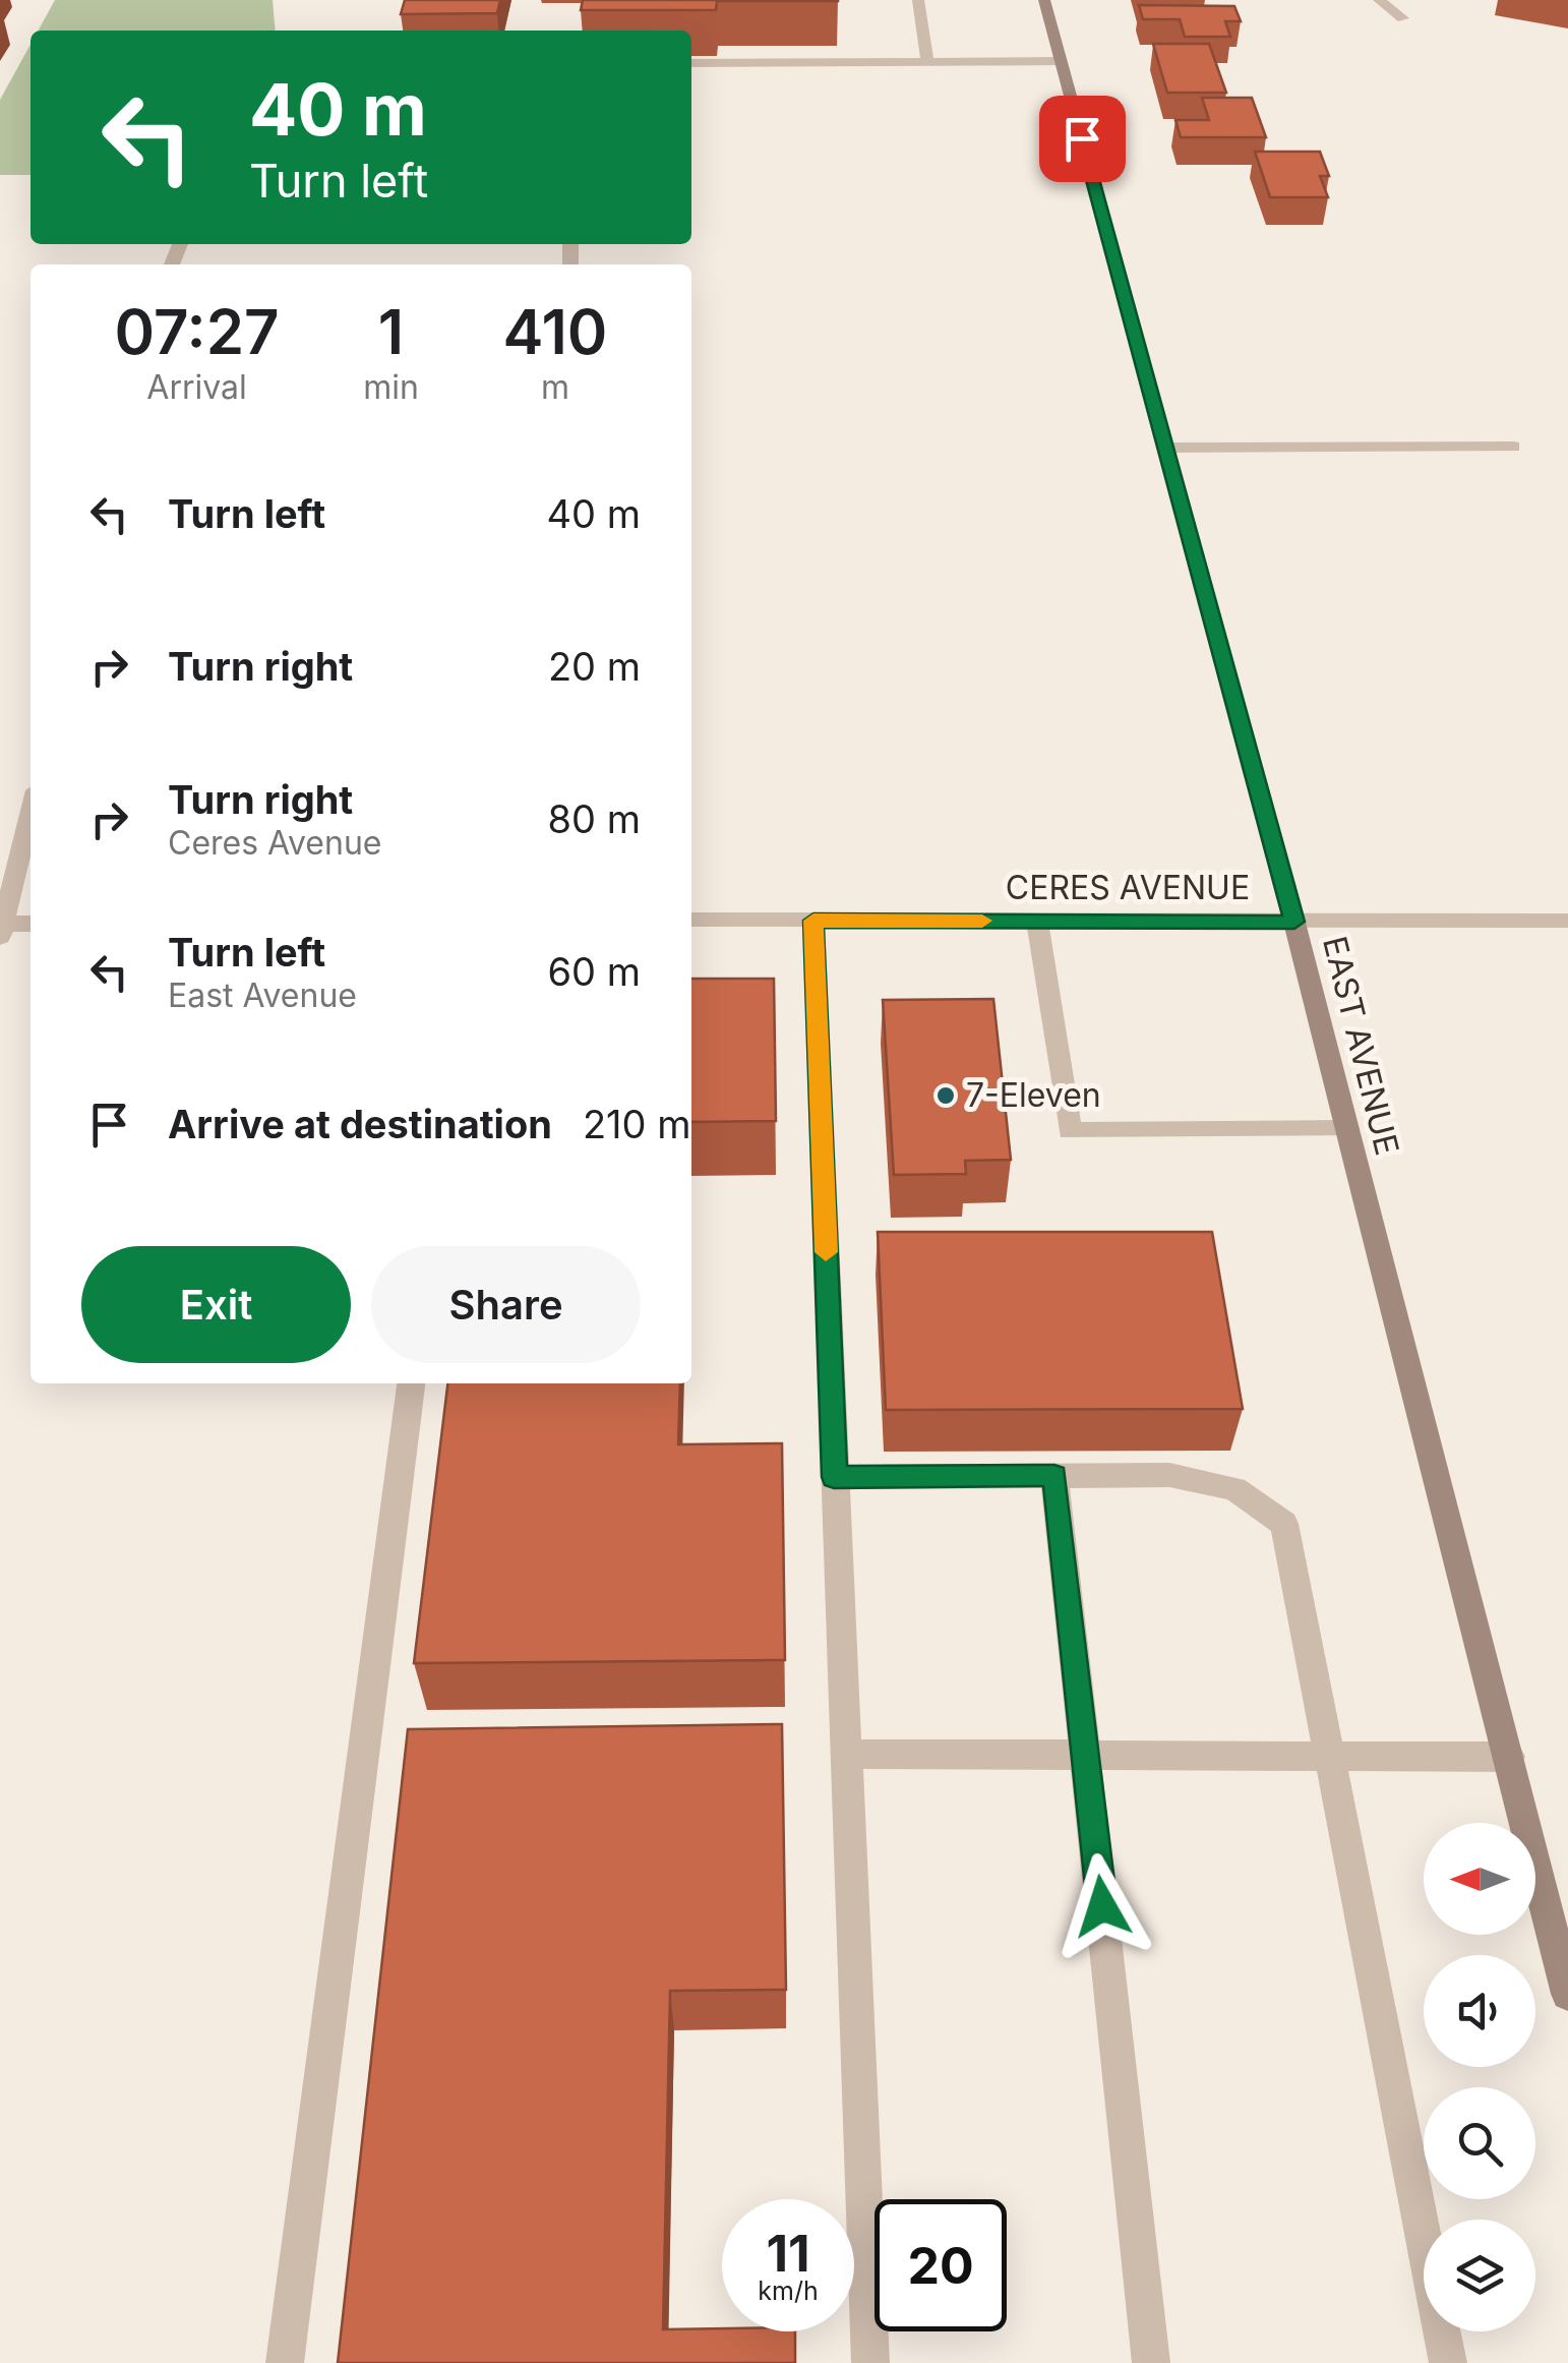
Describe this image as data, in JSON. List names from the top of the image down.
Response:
{
  "streets": {
    "main road": ["EAST AVENUE"],
    "street": ["CERES AVENUE"]
  },
  "crossings": [
    ["CERES AVENUE", "EAST AVENUE"]
  ],
  "places": ["7-Eleven"],
  "north": "left",
  "page": {
    "turn": ["40 m", "Turn left"],
    "eta": [
      "07:27",
      "Arrival",
      "1",
      "min",
      "410",
      "m"
    ],
    "list": [
      {
        "name": "Turn left",
        "value": "40 m"
      },
      {
        "name": "Turn right",
        "value": "20 m"
      },
      {
        "name": "Turn right",
        "note": "Ceres Avenue",
        "value": "80 m"
      },
      {
        "name": "Turn left",
        "note": "East Avenue",
        "value": "60 m"
      },
      {
        "name": "Arrive at destination",
        "value": "210 m"
      }
    ],
    "buttons": ["Exit", "Share"],
    "speed": "11 km/h",
    "limit": "20"
  }
}
